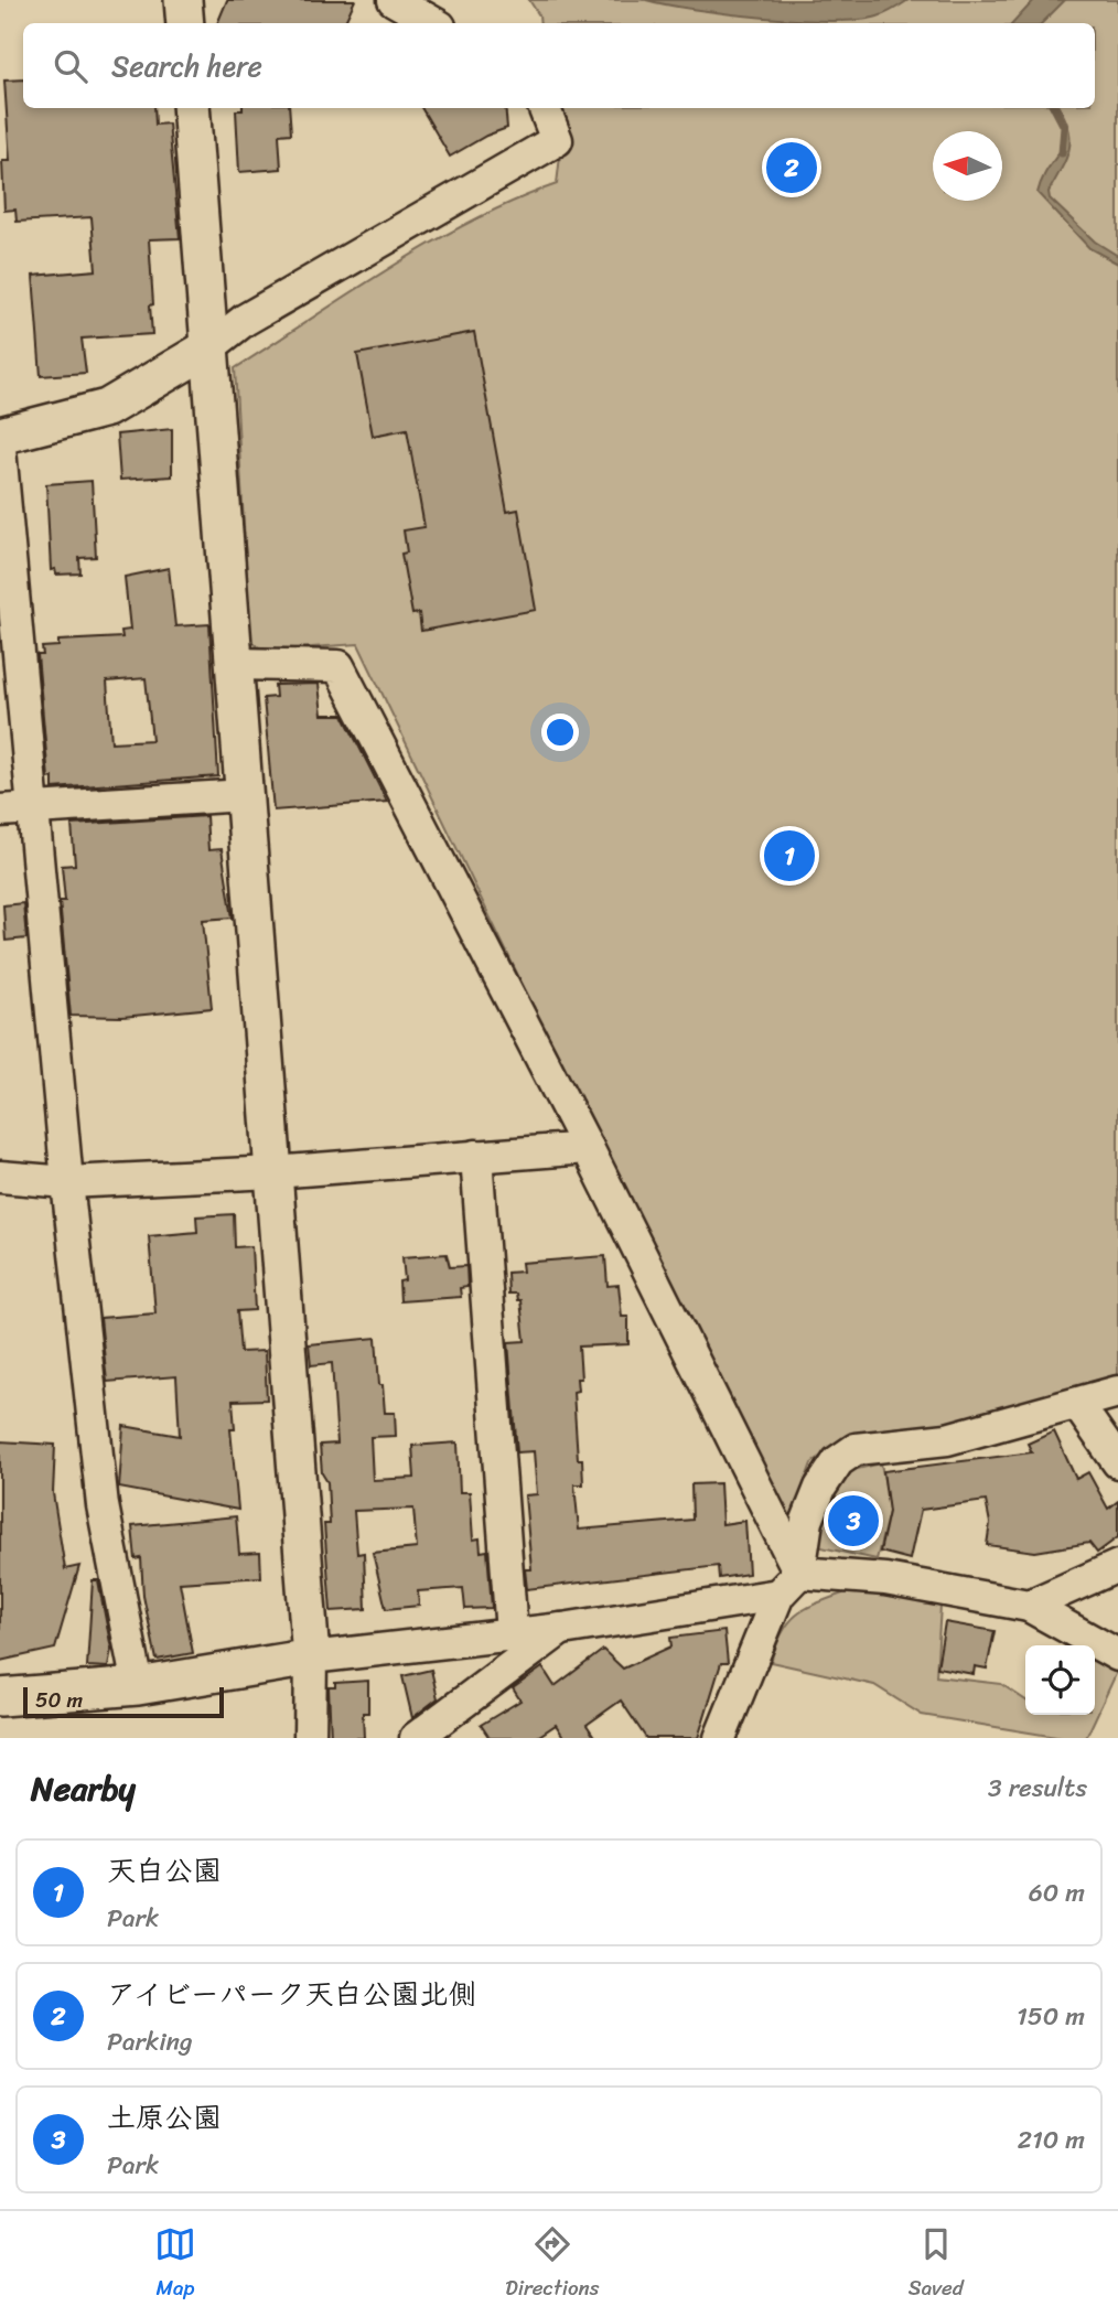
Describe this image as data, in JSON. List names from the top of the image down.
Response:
{
  "scale_bar": "50 m",
  "north": "left",
  "page": {
    "search": "Search here",
    "pins": ["2", "1", "3"],
    "scale": "50 m",
    "heading": ["Nearby", "3 results"],
    "list": [
      {
        "mark": "1",
        "name": "天白公園",
        "note": "Park",
        "value": "60 m"
      },
      {
        "mark": "2",
        "name": "アイビーパーク天白公園北側",
        "note": "Parking",
        "value": "150 m"
      },
      {
        "mark": "3",
        "name": "土原公園",
        "note": "Park",
        "value": "210 m"
      }
    ],
    "nav": ["Map", "Directions", "Saved"]
  }
}
